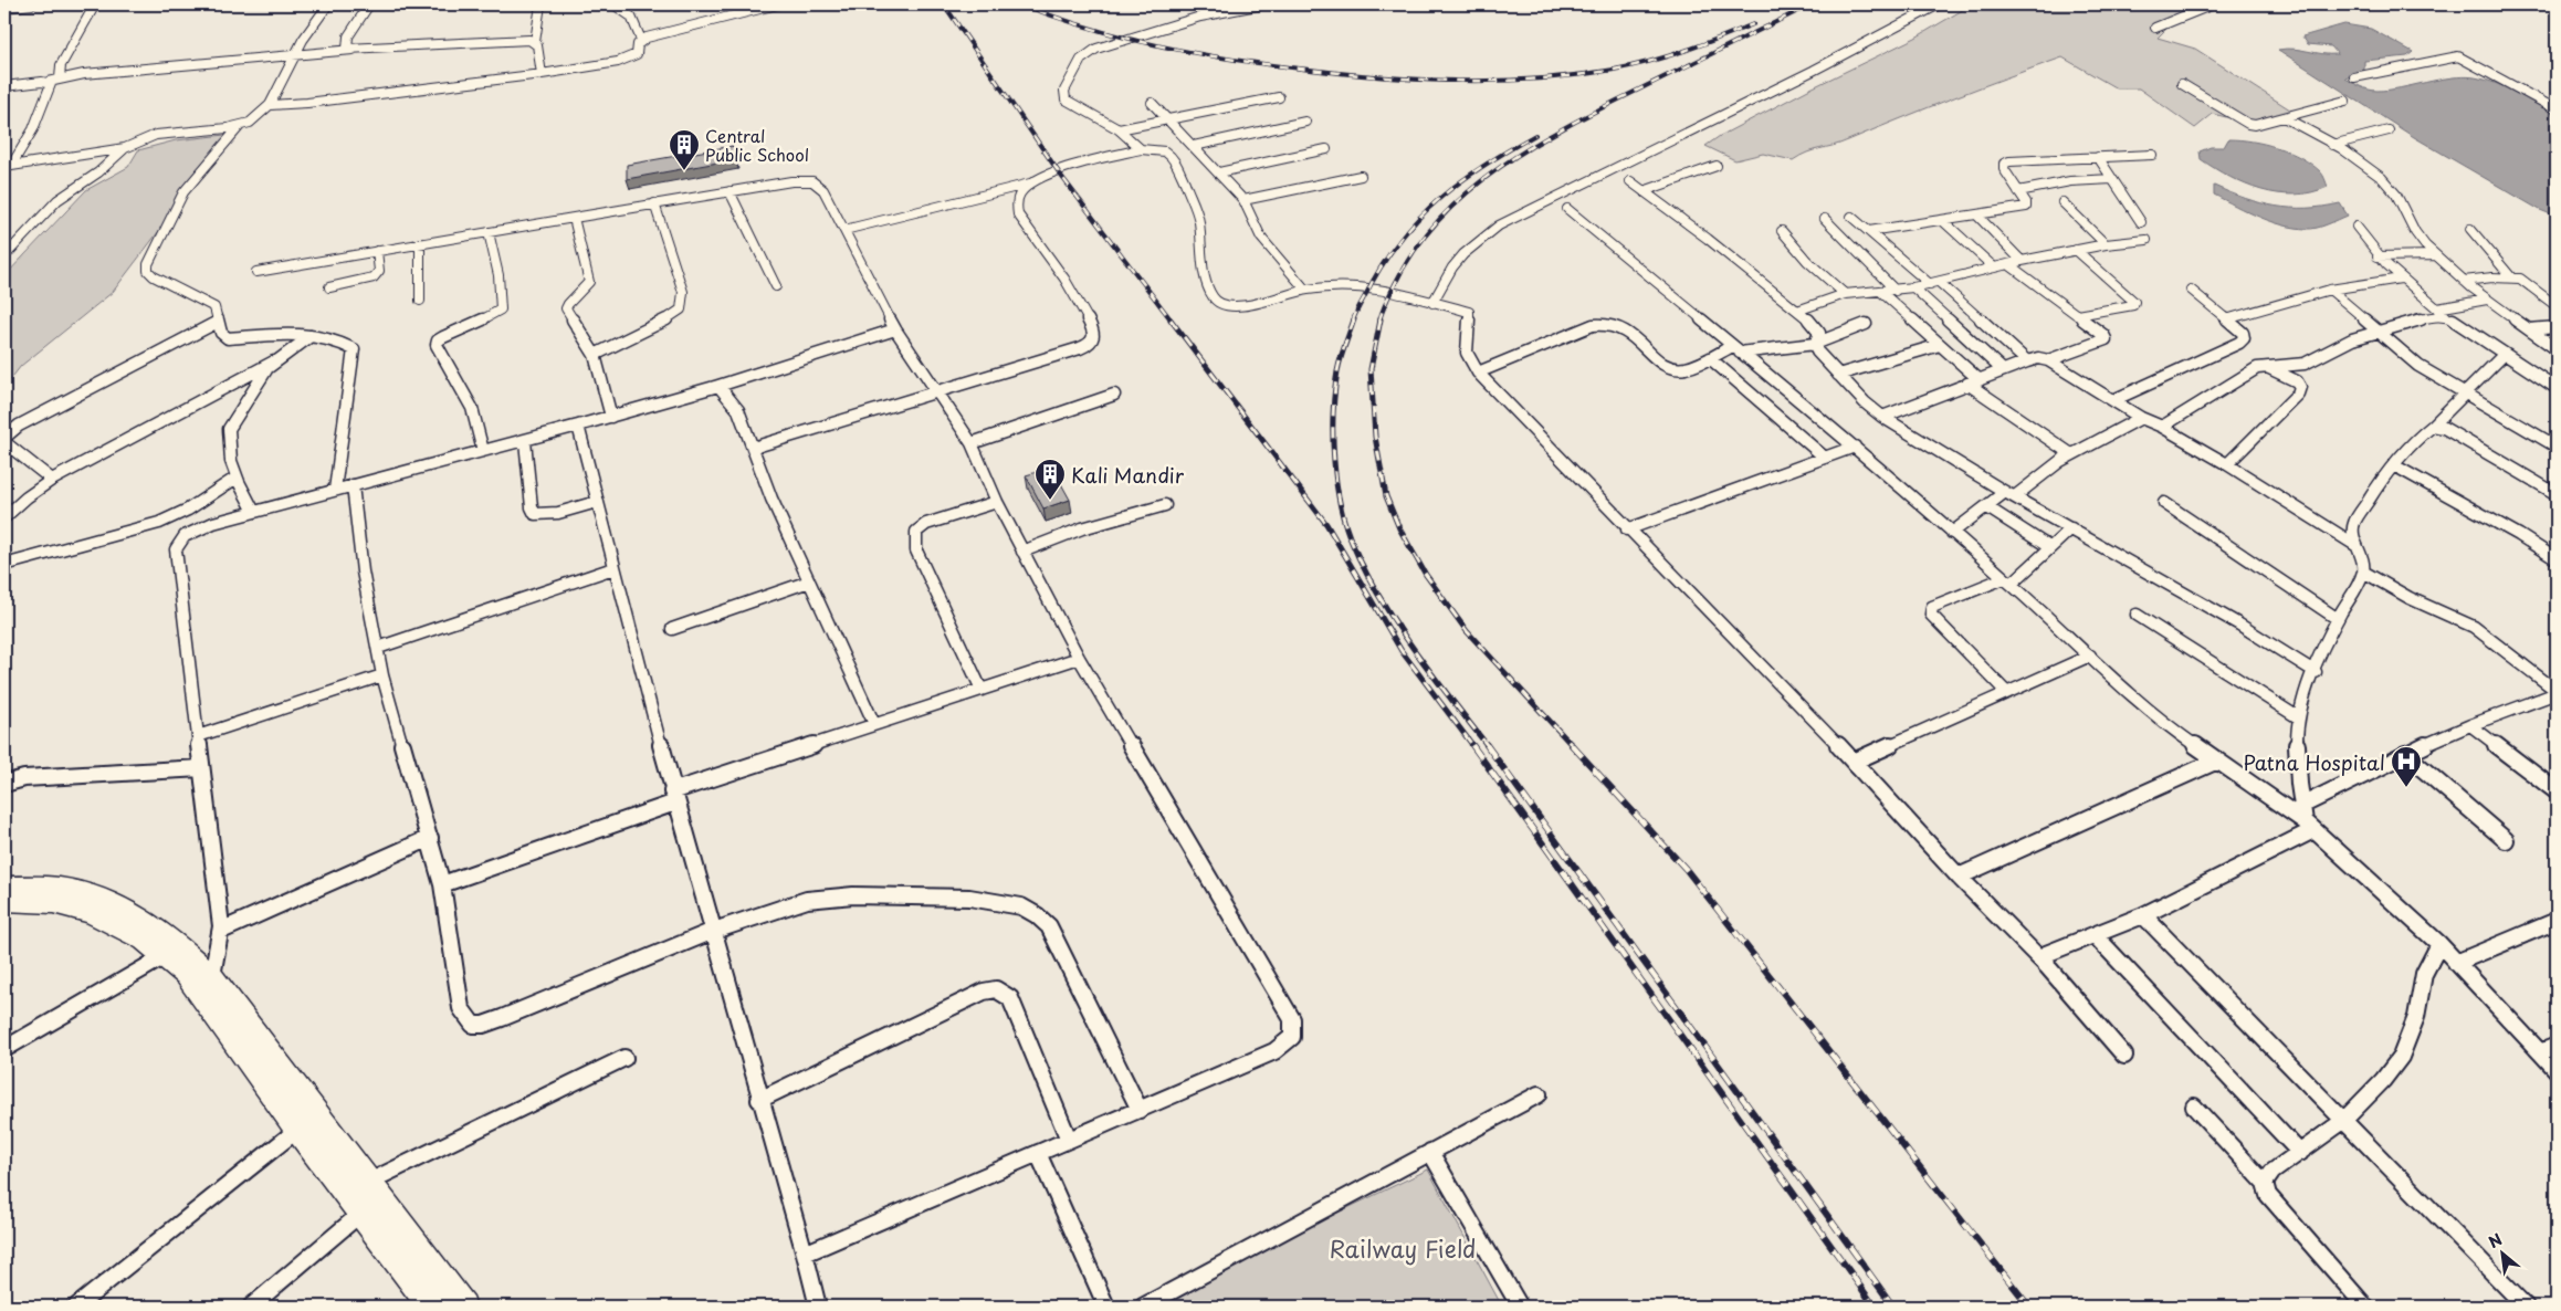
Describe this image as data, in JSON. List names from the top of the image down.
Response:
{
  "parks": ["Railway Field"],
  "places": {
    "building": ["Central Public School", "Kali Mandir"],
    "hospital": ["Patna Hospital"]
  },
  "north": "top left"
}
